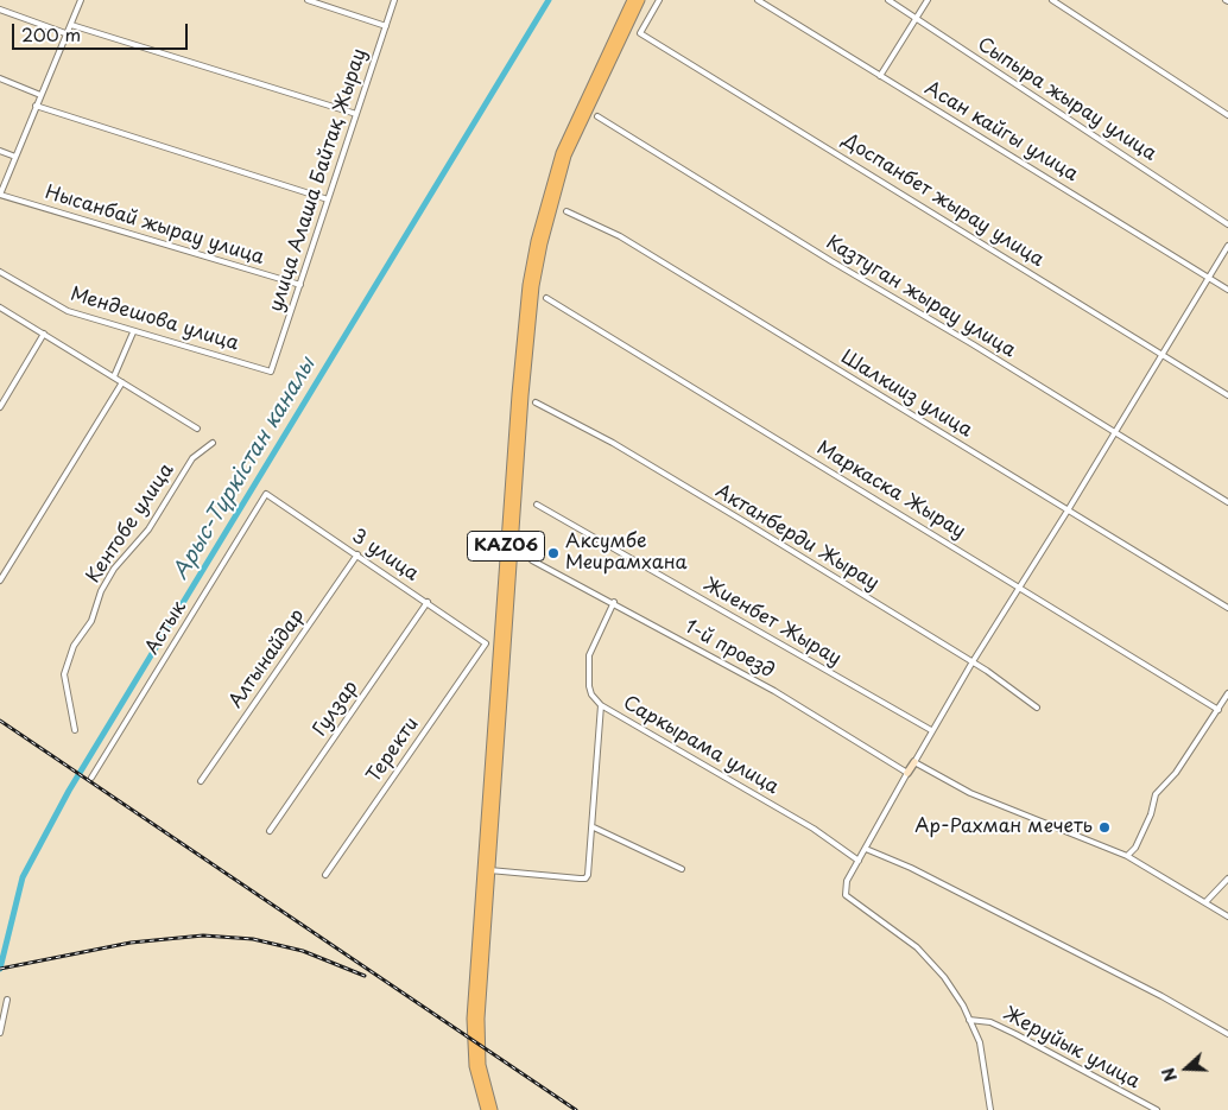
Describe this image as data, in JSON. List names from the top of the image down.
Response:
{
  "streets": {
    "highway": ["KАZ06"],
    "street": [
      "Сыпыра жырау улица",
      "Асан кайгы улица",
      "улица Алаша Байтақ Жырау",
      "Доспанбет жырау улица",
      "Нысанбай жырау улица",
      "Казтуган жырау улица",
      "Мендешова улица",
      "Шалкииз улица",
      "Маркаска Жырау",
      "Кентобе улица",
      "Актанберди Жырау",
      "3 улица",
      "Жиенбет Жырау",
      "Астык",
      "1-й проезд",
      "Алтынайдар",
      "Гулзар",
      "Саркырама улица",
      "Теректи",
      "Жеруйык улица"
    ]
  },
  "crossings": [
    ["улица Алаша Байтақ Жырау", "Нысанбай жырау улица"],
    ["улица Алаша Байтақ Жырау", "Мендешова улица"],
    ["KАZ06", "Саркырама улица"],
    ["3 улица", "Астык"],
    ["3 улица", "Алтынайдар"],
    ["3 улица", "Гулзар"],
    ["3 улица", "Теректи"]
  ],
  "water": ["Арыс-Түркістан каналы"],
  "places": ["Аксумбе Меирамхана", "Ар-Рахман мечеть"],
  "scale_bar": "200 m",
  "north": "left"
}
